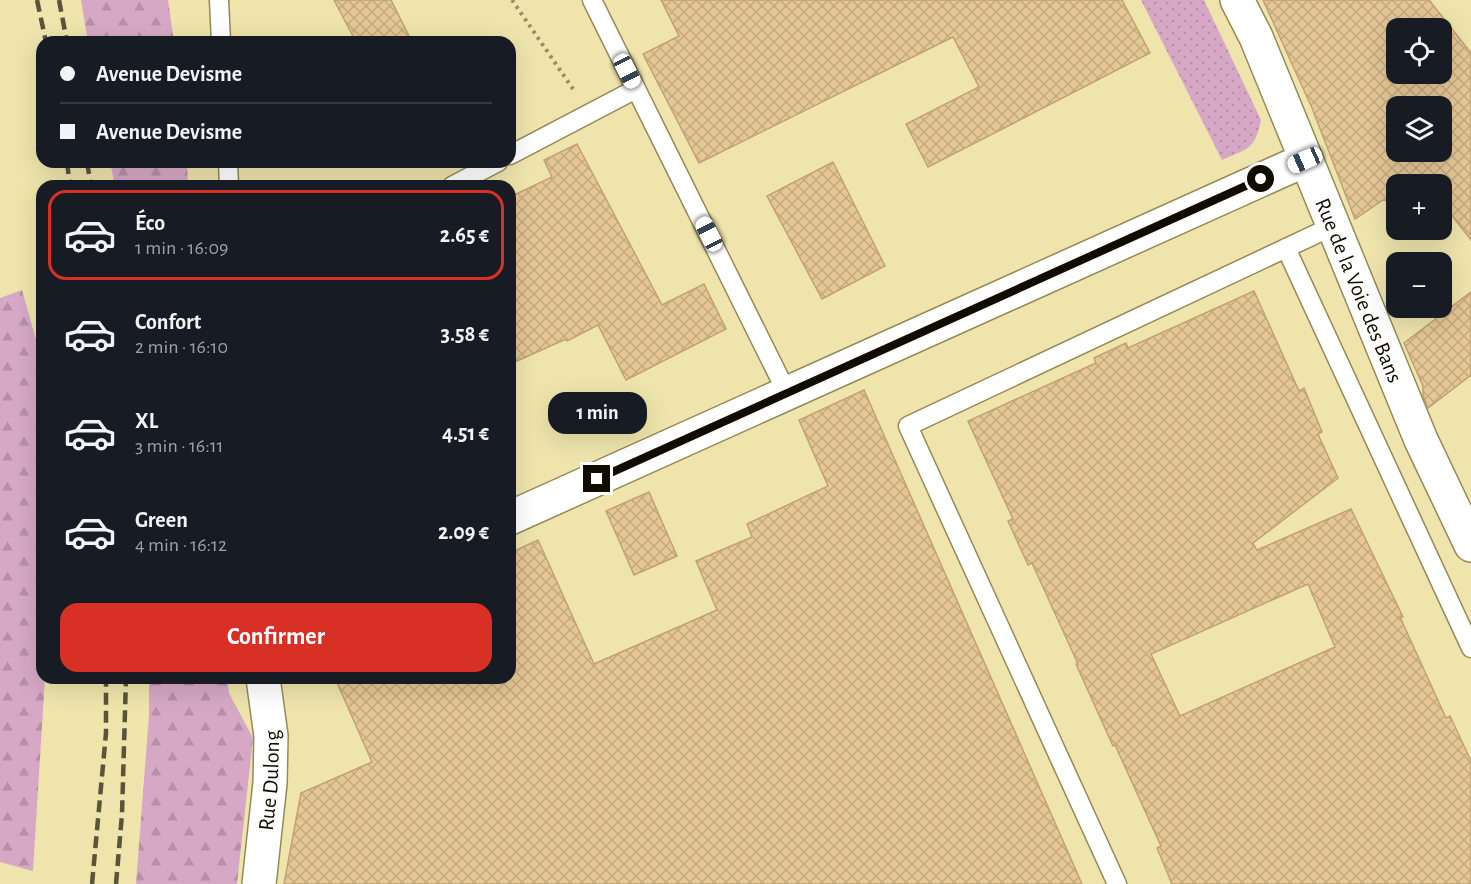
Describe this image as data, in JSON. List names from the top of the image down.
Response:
{
  "streets": {
    "street": ["Rue de la Voie des Bans", "Rue Dulong"]
  },
  "page": {
    "map_buttons": ["+", "−"],
    "banner": ["Avenue Devisme", "Avenue Devisme"],
    "list": [
      {
        "name": "Éco",
        "note": "1 min · 16:09",
        "value": "2.65 €"
      },
      {
        "name": "Confort",
        "note": "2 min · 16:10",
        "value": "3.58 €"
      },
      {
        "name": "XL",
        "note": "3 min · 16:11",
        "value": "4.51 €"
      },
      {
        "name": "Green",
        "note": "4 min · 16:12",
        "value": "2.09 €"
      }
    ],
    "bubble": "1 min",
    "buttons": "Confirmer"
  }
}
